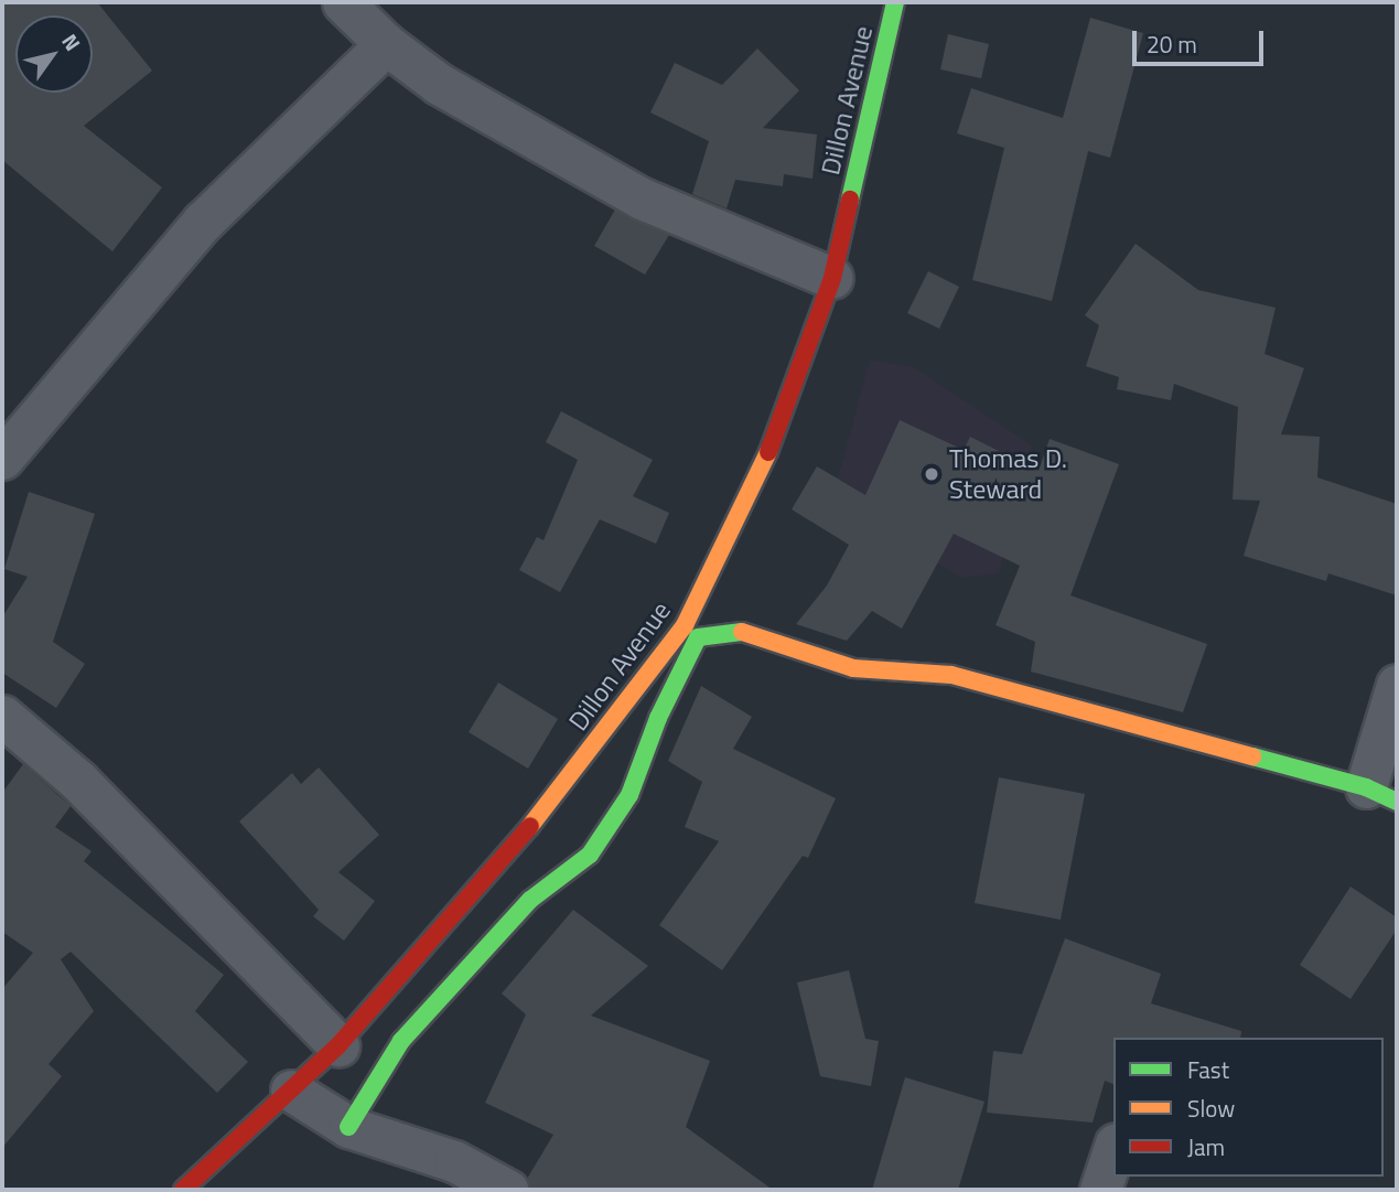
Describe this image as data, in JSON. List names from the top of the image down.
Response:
{
  "streets": {
    "street": ["Dillon Avenue"]
  },
  "places": ["Thomas D. Steward"],
  "legend": ["Fast", "Slow", "Jam"],
  "scale_bar": "20 m",
  "north": "top right"
}
